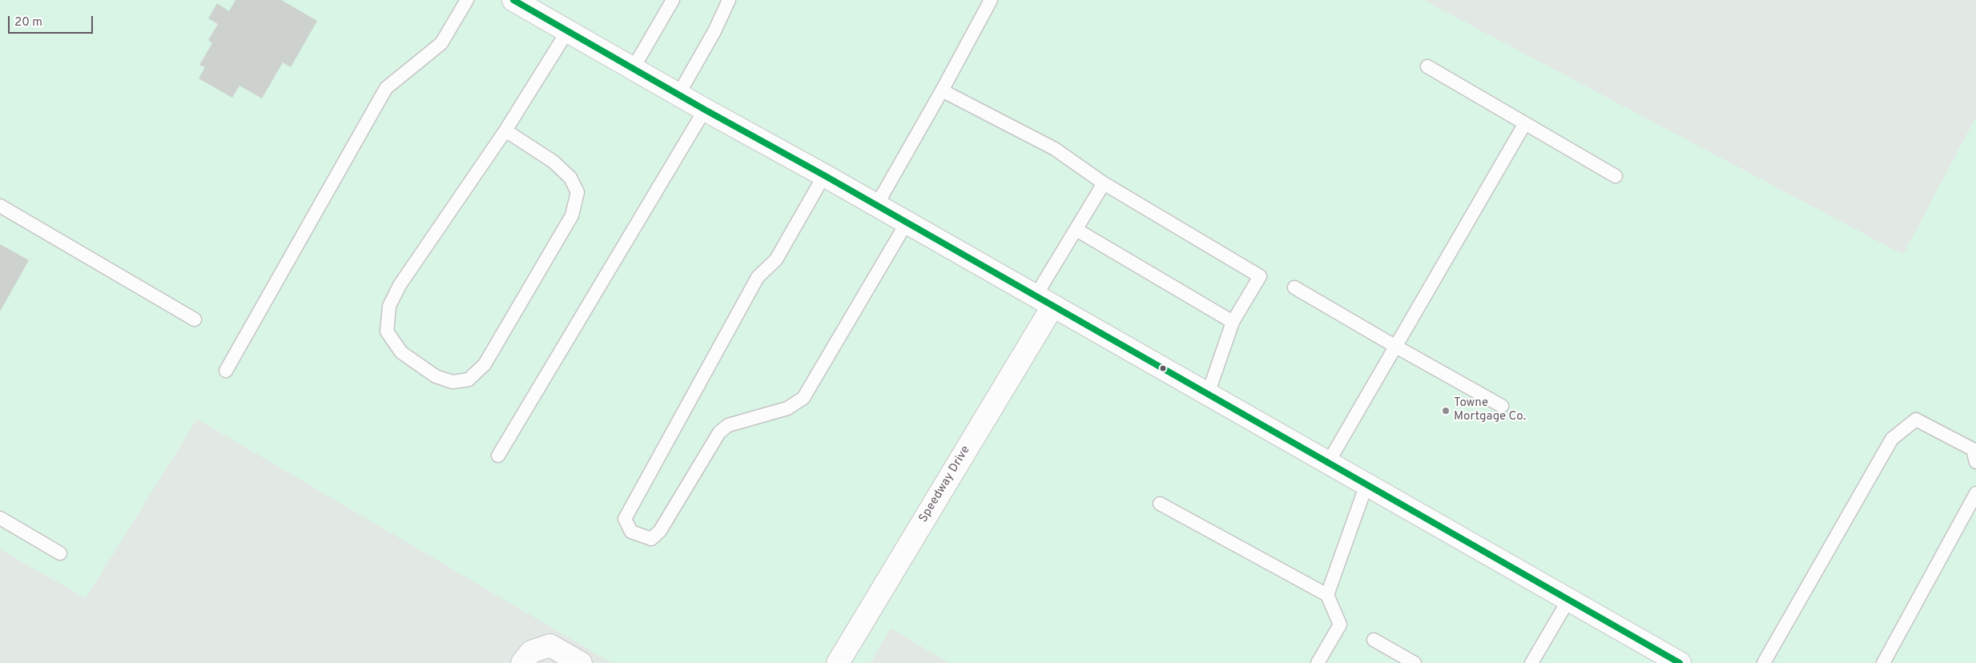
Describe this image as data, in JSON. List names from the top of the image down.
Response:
{
  "streets": {
    "main road": ["Speedway Drive"]
  },
  "places": ["Towne Mortgage Co."],
  "scale_bar": "20 m"
}
